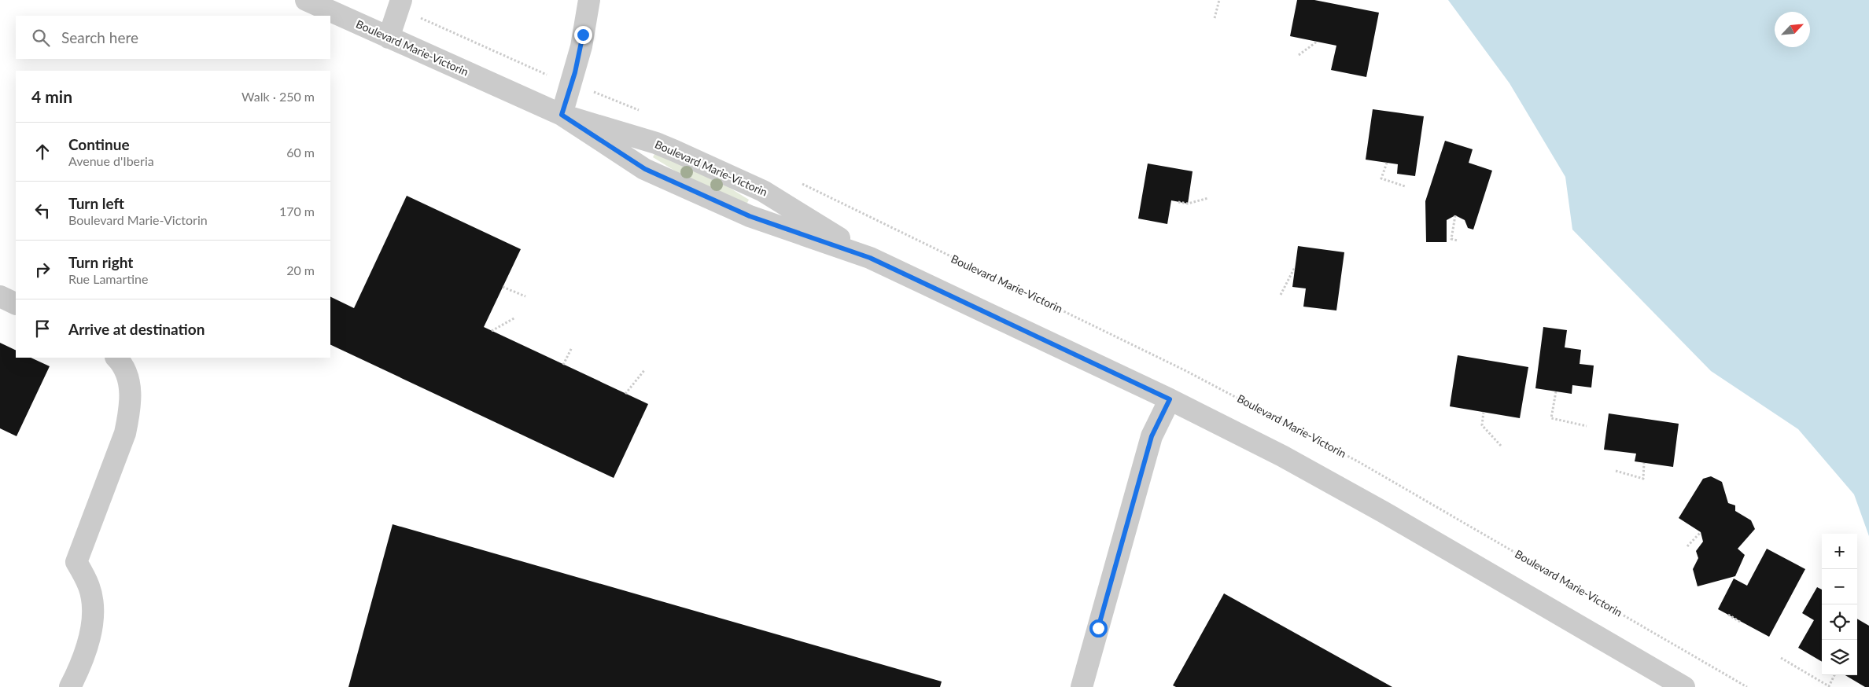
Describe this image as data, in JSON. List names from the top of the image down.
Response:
{
  "streets": {
    "street": ["Boulevard Marie-Victorin"]
  },
  "north": "top right",
  "page": {
    "search": "Search here",
    "heading": ["4 min", "Walk · 250 m"],
    "list": [
      ["Continue", "Avenue d'Iberia", "60 m"],
      ["Turn left", "Boulevard Marie-Victorin", "170 m"],
      ["Turn right", "Rue Lamartine", "20 m"],
      "Arrive at destination"
    ],
    "map_buttons": ["+", "−"]
  }
}
